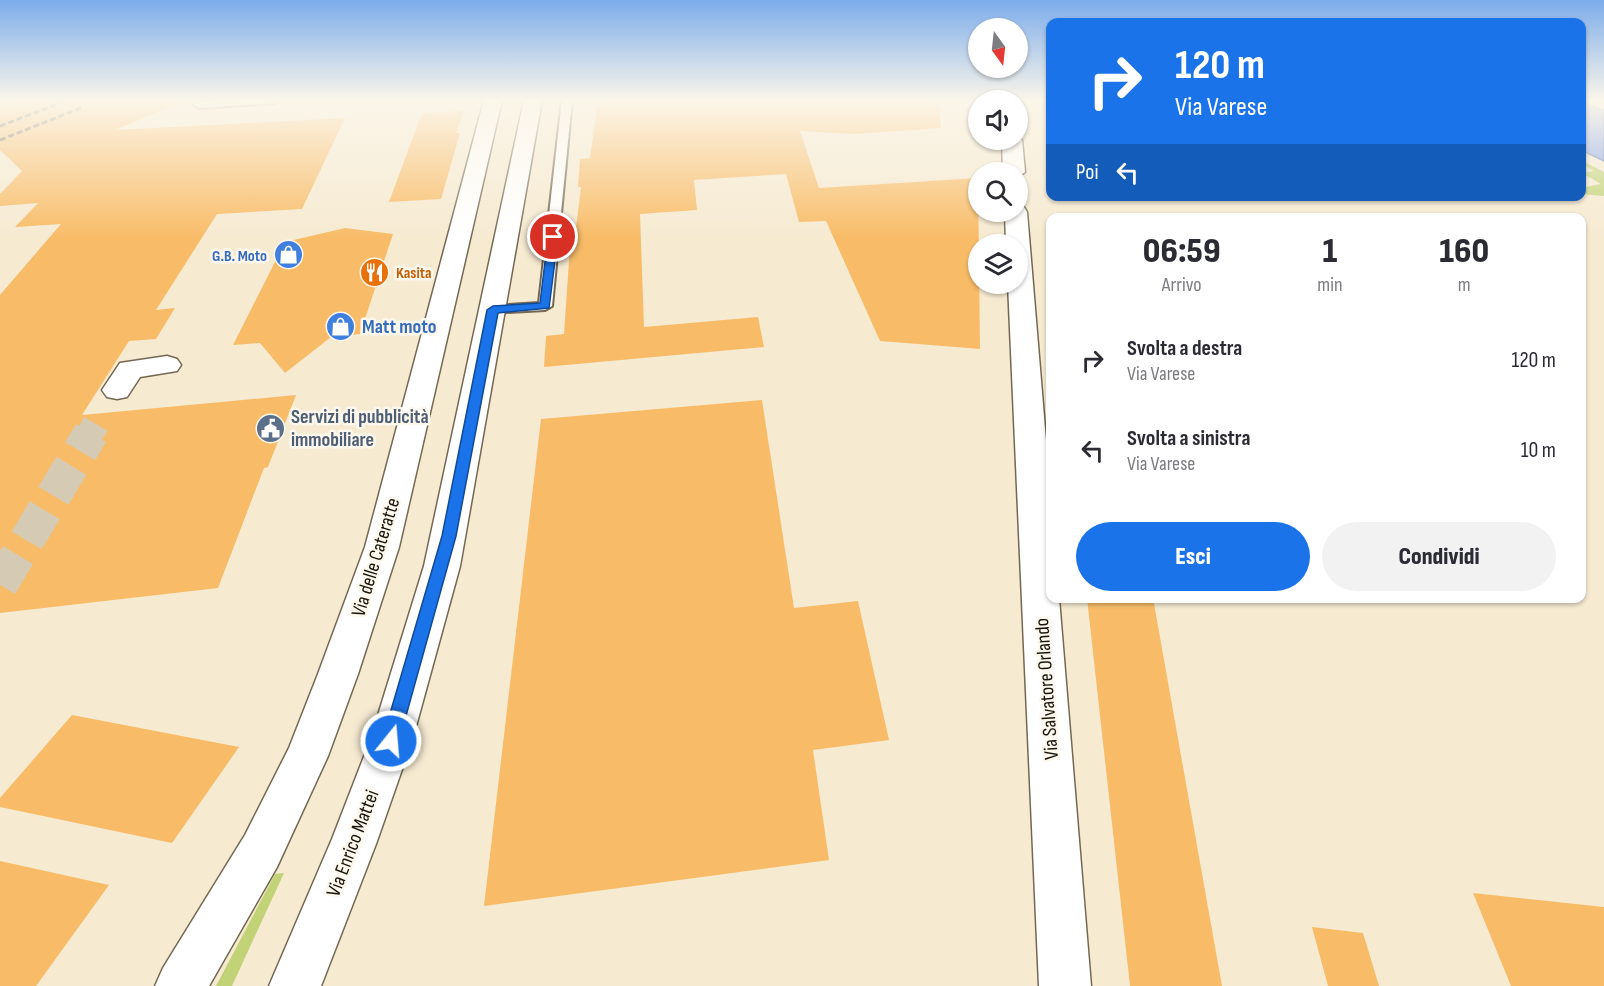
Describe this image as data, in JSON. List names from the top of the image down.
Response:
{
  "streets": {
    "street": ["Via delle Cateratte", "Via Salvatore Orlando", "Via Enrico Mattei"]
  },
  "places": {
    "shop": ["G.B. Moto", "Matt moto"],
    "restaurant": ["Kasita"],
    "public building": ["Servizi di pubblicità immobiliare"]
  },
  "north": "bottom",
  "page": {
    "turn": ["120 m", "Via Varese"],
    "then": "Poi",
    "eta": [
      "06:59",
      "Arrivo",
      "1",
      "min",
      "160",
      "m"
    ],
    "list": [
      {
        "name": "Svolta a destra",
        "note": "Via Varese",
        "value": "120 m"
      },
      {
        "name": "Svolta a sinistra",
        "note": "Via Varese",
        "value": "10 m"
      }
    ],
    "buttons": ["Esci", "Condividi"]
  }
}
